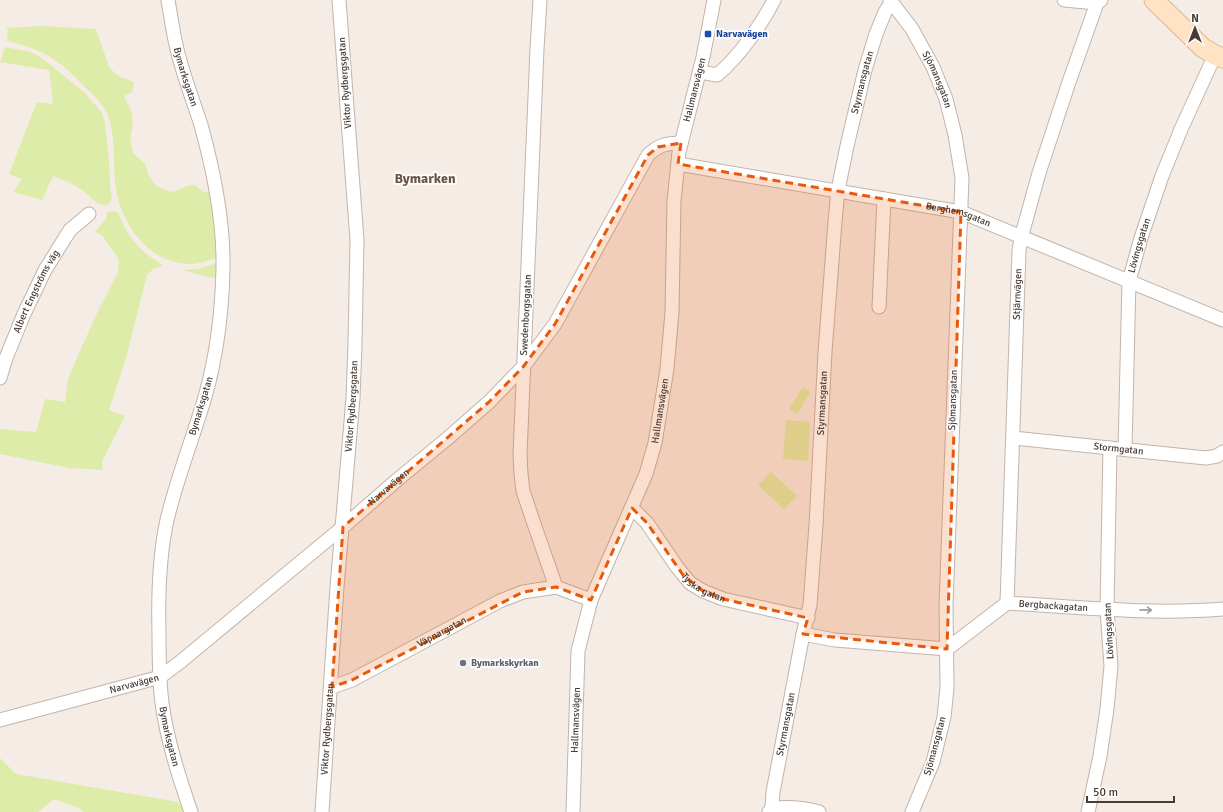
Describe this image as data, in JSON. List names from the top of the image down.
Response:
{
  "streets": {
    "street": [
      "Bymarksgatan",
      "Sjömansgatan",
      "Viktor Rydbergsgatan",
      "Styrmansgatan",
      "Hallmansvägen",
      "Berghemsgatan",
      "Lövingsgatan",
      "Albert Engströms väg",
      "Stjärnvägen",
      "Swedenborgsgatan",
      "Stormgatan",
      "Narvavägen",
      "Tyska gatan",
      "Bergbackagatan",
      "Väpnargatan"
    ]
  },
  "crossings": [
    ["Bymarksgatan", "Narvavägen"],
    ["Sjömansgatan", "Styrmansgatan"],
    ["Sjömansgatan", "Berghemsgatan"],
    ["Sjömansgatan", "Bergbackagatan"],
    ["Viktor Rydbergsgatan", "Narvavägen"],
    ["Viktor Rydbergsgatan", "Väpnargatan"],
    ["Styrmansgatan", "Berghemsgatan"],
    ["Styrmansgatan", "Tyska gatan"],
    ["Hallmansvägen", "Berghemsgatan"],
    ["Hallmansvägen", "Narvavägen"],
    ["Hallmansvägen", "Tyska gatan"],
    ["Berghemsgatan", "Lövingsgatan"],
    ["Berghemsgatan", "Stjärnvägen"],
    ["Lövingsgatan", "Stormgatan"],
    ["Lövingsgatan", "Bergbackagatan"],
    ["Stjärnvägen", "Stormgatan"],
    ["Stjärnvägen", "Bergbackagatan"],
    ["Swedenborgsgatan", "Narvavägen"],
    ["Swedenborgsgatan", "Väpnargatan"]
  ],
  "one_way": ["Bergbackagatan"],
  "districts": ["Bymarken"],
  "places": {
    "transit": ["Narvavägen"],
    "other": ["Bymarkskyrkan"]
  },
  "scale_bar": "50 m",
  "north": "top"
}
